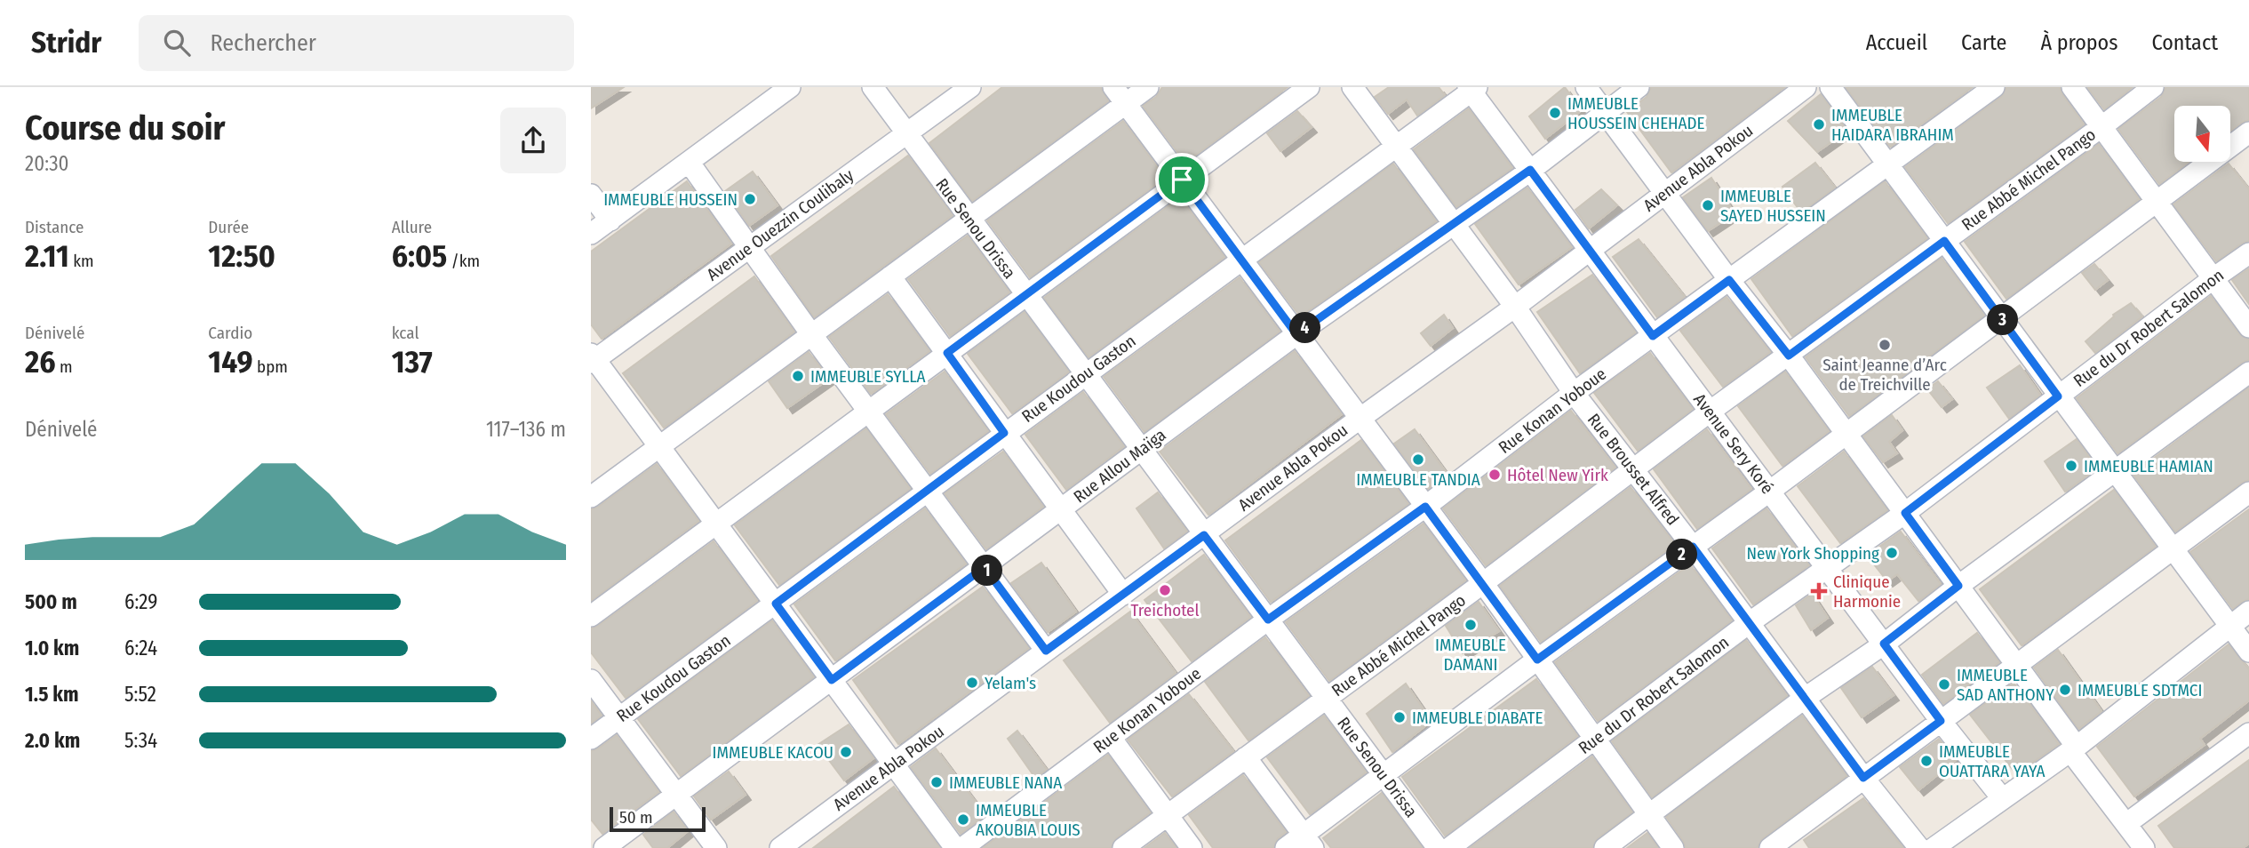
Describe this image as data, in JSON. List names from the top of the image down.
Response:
{
  "streets": {
    "street": [
      "Avenue Abla Pokou",
      "Rue Abbé Michel Pango",
      "Avenue Ouezzin Coulibaly",
      "Rue Senou Drissa",
      "Rue du Dr Robert Salomon",
      "Rue Koudou Gaston",
      "Rue Konan Yoboue",
      "Avenue Sery Koré",
      "Rue Allou Maïga",
      "Rue Brousset Alfred"
    ]
  },
  "crossings": [
    ["Avenue Abla Pokou", "Rue Senou Drissa"],
    ["Avenue Abla Pokou", "Avenue Sery Koré"],
    ["Avenue Abla Pokou", "Rue Brousset Alfred"],
    ["Rue Abbé Michel Pango", "Rue Senou Drissa"],
    ["Rue Abbé Michel Pango", "Avenue Sery Koré"],
    ["Rue Abbé Michel Pango", "Rue Brousset Alfred"],
    ["Avenue Ouezzin Coulibaly", "Rue Senou Drissa"],
    ["Rue Senou Drissa", "Rue Koudou Gaston"],
    ["Rue Senou Drissa", "Rue Konan Yoboue"],
    ["Rue Senou Drissa", "Rue Allou Maïga"],
    ["Rue du Dr Robert Salomon", "Avenue Sery Koré"],
    ["Rue du Dr Robert Salomon", "Rue Brousset Alfred"],
    ["Rue Koudou Gaston", "Avenue Sery Koré"],
    ["Rue Koudou Gaston", "Rue Brousset Alfred"],
    ["Rue Konan Yoboue", "Avenue Sery Koré"],
    ["Rue Konan Yoboue", "Rue Brousset Alfred"],
    ["Avenue Sery Koré", "Rue Allou Maïga"],
    ["Rue Allou Maïga", "Rue Brousset Alfred"]
  ],
  "places": {
    "other": [
      "IMMEUBLE HOUSSEIN CHEHADE",
      "IMMEUBLE HAIDARA IBRAHIM",
      "IMMEUBLE HUSSEIN",
      "IMMEUBLE SAYED HUSSEIN",
      "Saint Jeanne d’Arc de Treichville",
      "IMMEUBLE SYLLA",
      "IMMEUBLE TANDIA",
      "IMMEUBLE HAMIAN",
      "Hôtel New Yirk",
      "New York Shopping",
      "Treichotel",
      "IMMEUBLE DAMANI",
      "Yelam's",
      "IMMEUBLE SAD ANTHONY",
      "IMMEUBLE SDTMCI",
      "IMMEUBLE DIABATE",
      "IMMEUBLE KACOU",
      "IMMEUBLE OUATTARA YAYA",
      "IMMEUBLE NANA",
      "IMMEUBLE AKOUBIA LOUIS"
    ],
    "health": ["Clinique Harmonie"]
  },
  "scale_bar": "50 m",
  "north": "bottom",
  "page": {
    "header": "Stridr",
    "search": "Rechercher",
    "nav": [
      "Accueil",
      "Carte",
      "À propos",
      "Contact"
    ],
    "heading": ["Course du soir", "20:30"],
    "stats": [
      ["Distance", "2.11 km"],
      ["Durée", "12:50"],
      ["Allure", "6:05 /km"],
      ["Dénivelé", "26 m"],
      ["Cardio", "149 bpm"],
      ["kcal", "137"]
    ],
    "pins": [
      "3",
      "4",
      "2",
      "1"
    ],
    "chart": ["Dénivelé", "117–136 m"],
    "list": [
      {
        "name": "500 m",
        "note": "6:29"
      },
      {
        "name": "1.0 km",
        "note": "6:24"
      },
      {
        "name": "1.5 km",
        "note": "5:52"
      },
      {
        "name": "2.0 km",
        "note": "5:34"
      }
    ],
    "scale": "50 m"
  }
}
